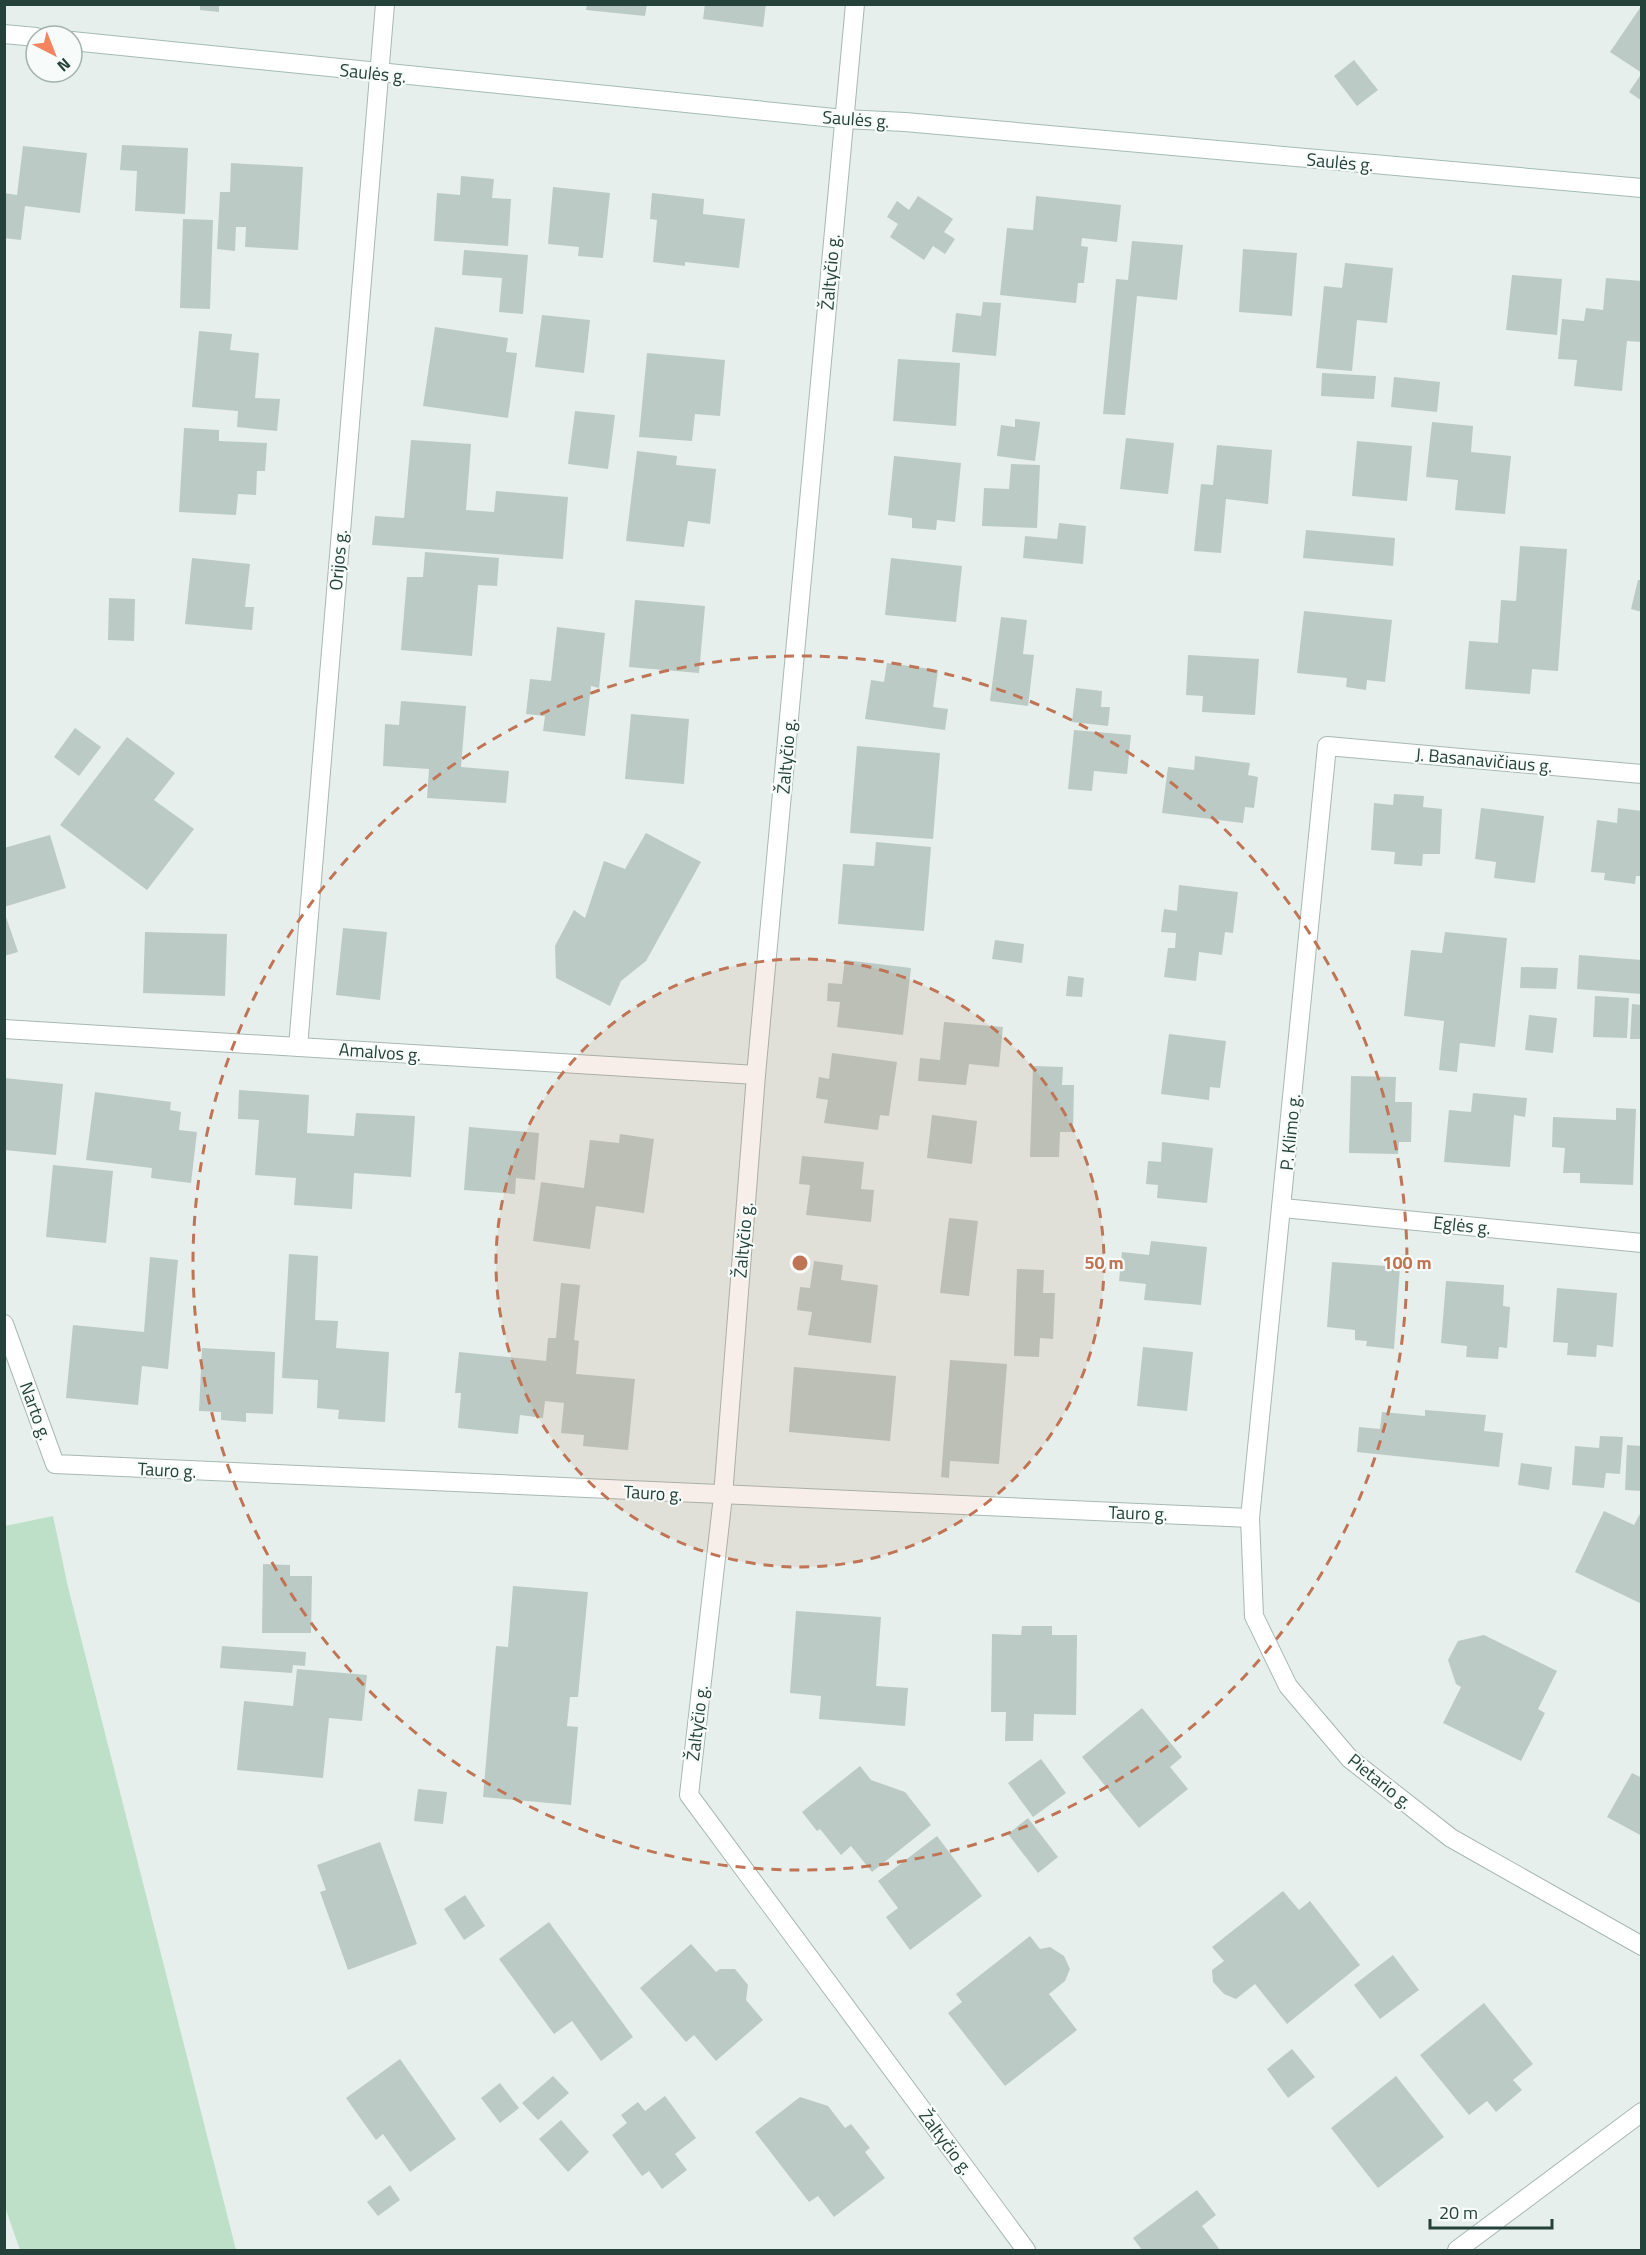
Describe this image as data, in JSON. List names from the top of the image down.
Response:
{
  "streets": {
    "street": [
      "Saulės g.",
      "Žaltyčio g.",
      "Orijos g.",
      "J. Basanavičiaus g.",
      "Amalvos g.",
      "P. Klimo g.",
      "Eglės g.",
      "Narto g.",
      "Tauro g.",
      "Pietario g."
    ]
  },
  "crossings": [
    ["Saulės g.", "Žaltyčio g."],
    ["Saulės g.", "Orijos g."],
    ["Žaltyčio g.", "Amalvos g."],
    ["Žaltyčio g.", "Tauro g."],
    ["Orijos g.", "Amalvos g."],
    ["J. Basanavičiaus g.", "P. Klimo g."],
    ["P. Klimo g.", "Eglės g."],
    ["P. Klimo g.", "Tauro g."],
    ["P. Klimo g.", "Pietario g."],
    ["Narto g.", "Tauro g."],
    ["Tauro g.", "Pietario g."]
  ],
  "scale_bar": "20 m",
  "north": "bottom right",
  "rings": ["50 m", "100 m"]
}
